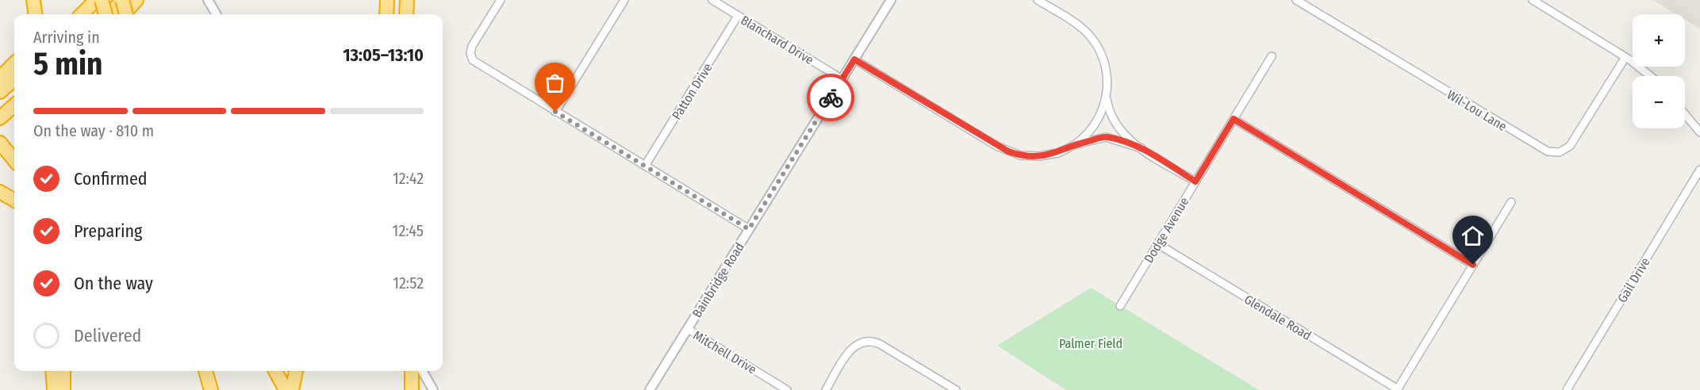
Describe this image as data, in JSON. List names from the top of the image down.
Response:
{
  "streets": {
    "street": [
      "Blanchard Drive",
      "Patton Drive",
      "Wil-Lou Lane",
      "Dodge Avenue",
      "Bainbridge Road",
      "Gail Drive",
      "Glendale Road",
      "Mitchell Drive"
    ]
  },
  "crossings": [
    ["Blanchard Drive", "Patton Drive"],
    ["Blanchard Drive", "Bainbridge Road"],
    ["Dodge Avenue", "Glendale Road"],
    ["Bainbridge Road", "Mitchell Drive"]
  ],
  "parks": ["Palmer Field"],
  "page": {
    "map_buttons": ["+", "−"],
    "heading": ["5 min", "Arriving in", "13:05–13:10"],
    "bar": "On the way · 810 m",
    "list": [
      ["Confirmed", "12:42"],
      ["Preparing", "12:45"],
      ["On the way", "12:52"],
      "Delivered"
    ]
  }
}
